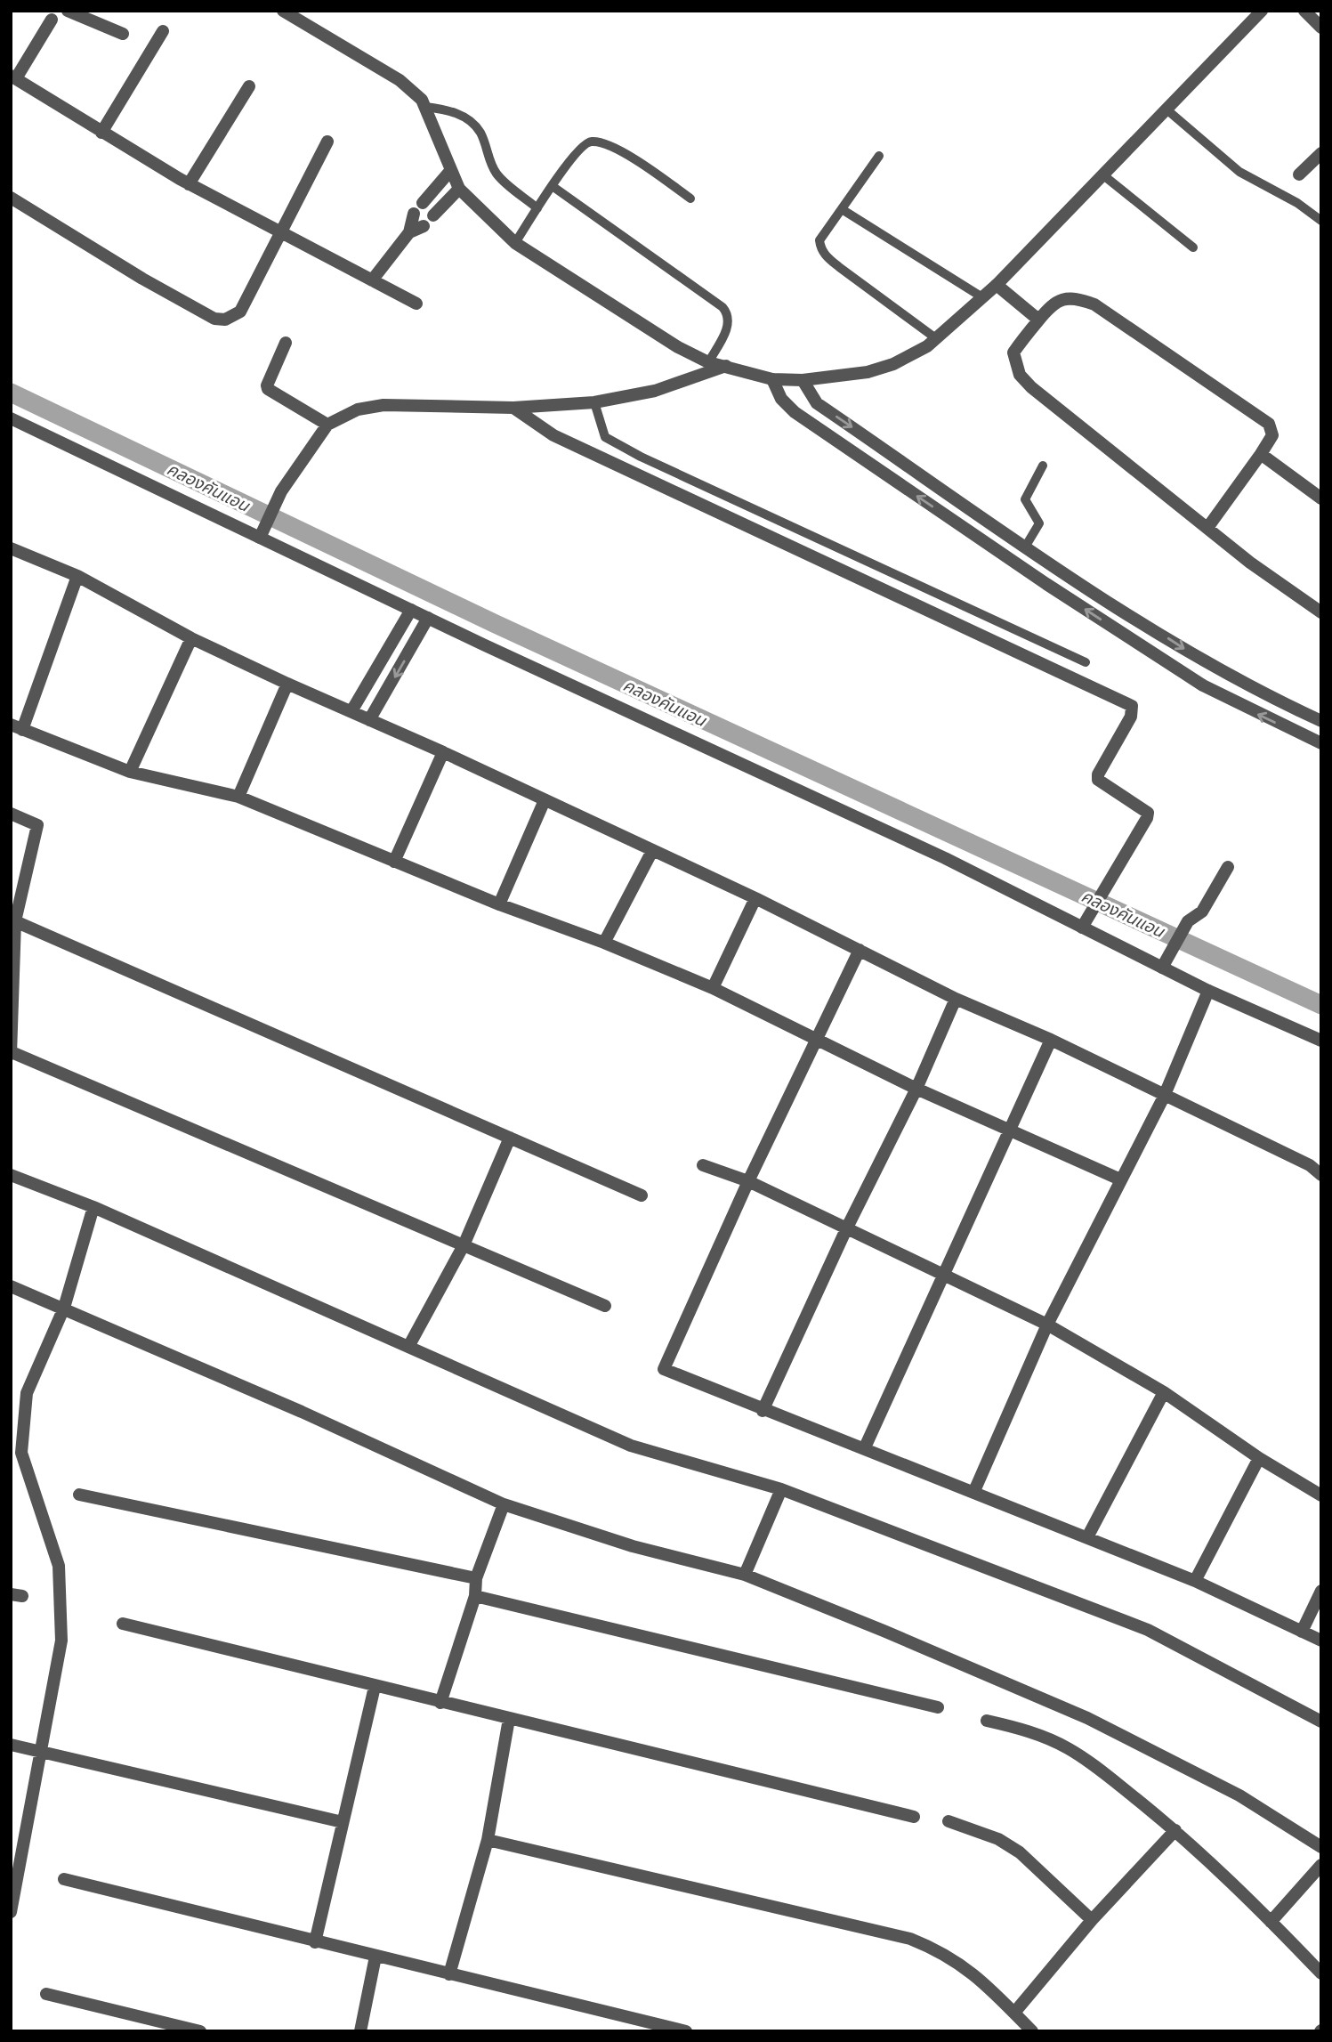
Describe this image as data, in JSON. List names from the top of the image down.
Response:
{
  "water": ["คลองคันแอน"]
}
